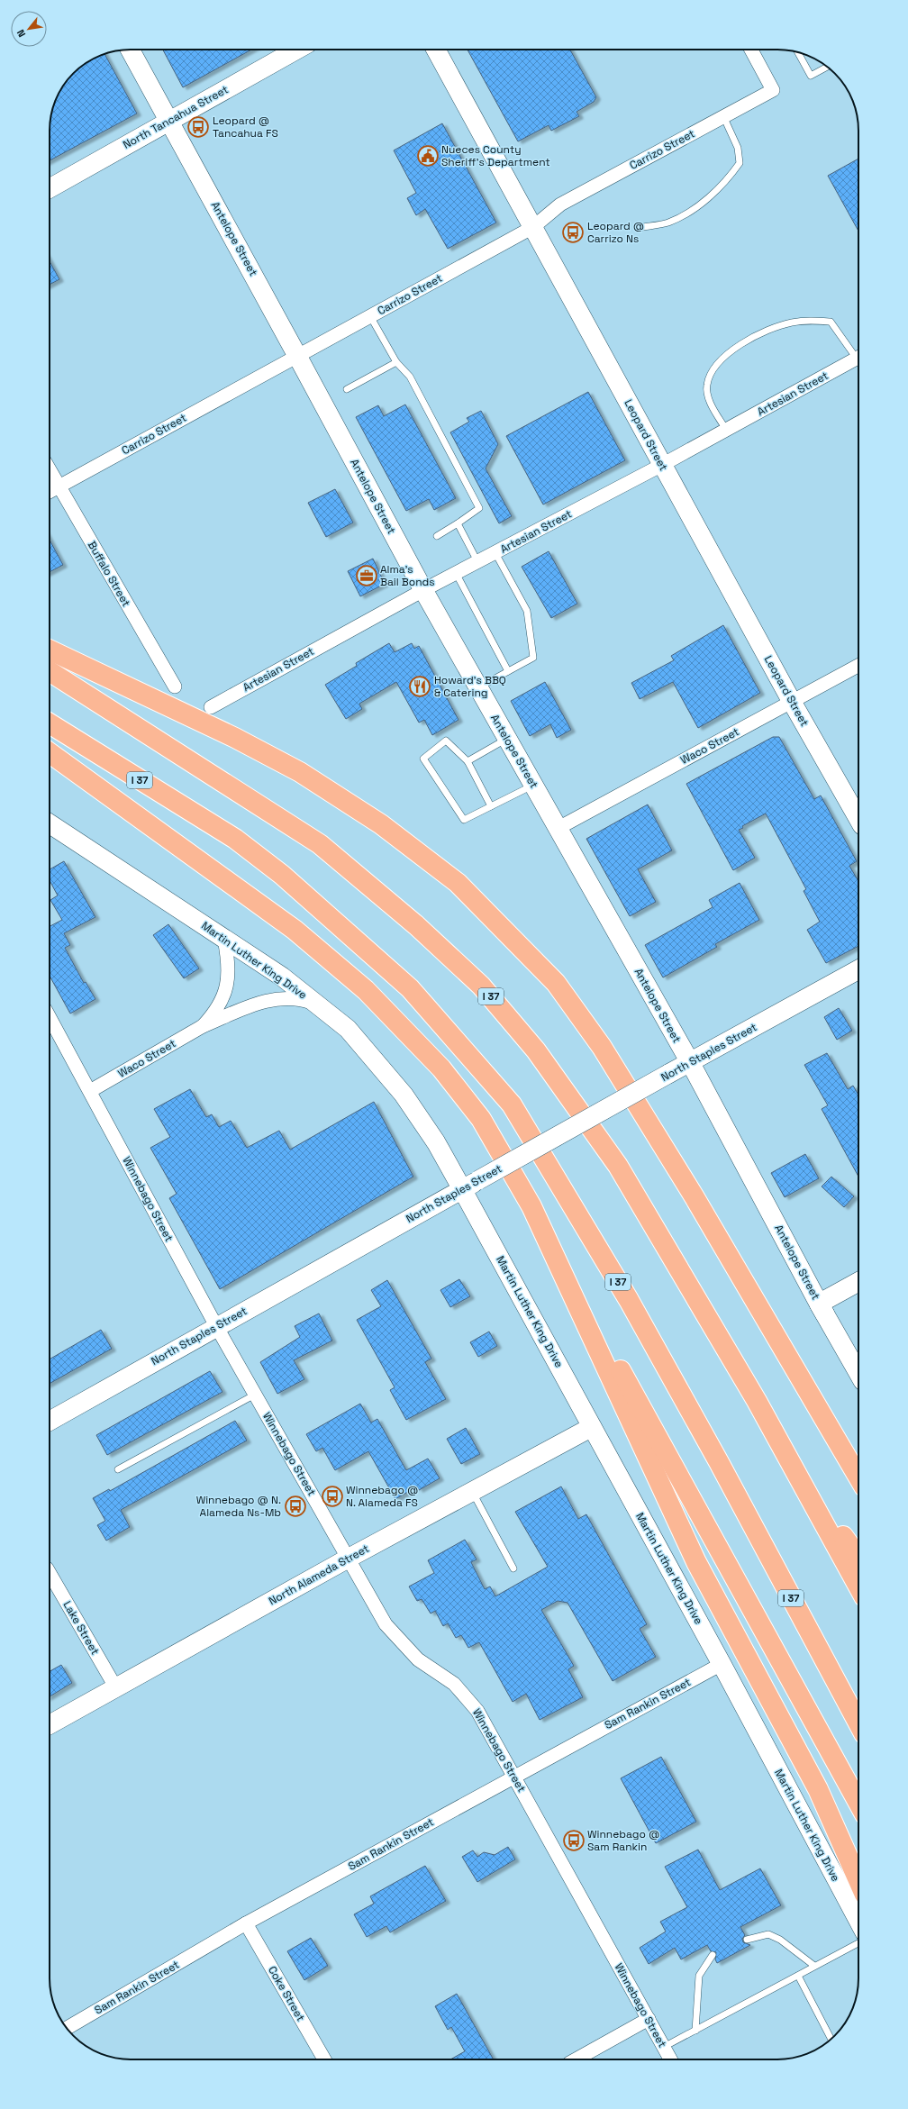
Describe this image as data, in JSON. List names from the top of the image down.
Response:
{
  "streets": {
    "highway": ["I 37"],
    "main road": [
      "North Tancahua Street",
      "Antelope Street",
      "Leopard Street",
      "Martin Luther King Drive",
      "North Staples Street",
      "North Alameda Street"
    ],
    "street": [
      "Carrizo Street",
      "Artesian Street",
      "Buffalo Street",
      "Waco Street",
      "Winnebago Street",
      "Lake Street",
      "Sam Rankin Street",
      "Coke Street"
    ]
  },
  "crossings": [
    ["North Tancahua Street", "Antelope Street"],
    ["Carrizo Street", "Antelope Street"],
    ["Carrizo Street", "Leopard Street"],
    ["Carrizo Street", "Buffalo Street"],
    ["Antelope Street", "Artesian Street"],
    ["Antelope Street", "Waco Street"],
    ["Antelope Street", "North Staples Street"],
    ["Artesian Street", "Leopard Street"],
    ["Leopard Street", "Waco Street"],
    ["Waco Street", "Martin Luther King Drive"],
    ["Waco Street", "Winnebago Street"],
    ["Martin Luther King Drive", "North Staples Street"],
    ["Martin Luther King Drive", "North Alameda Street"],
    ["Martin Luther King Drive", "Sam Rankin Street"],
    ["North Staples Street", "Winnebago Street"],
    ["Winnebago Street", "North Alameda Street"],
    ["Winnebago Street", "Sam Rankin Street"],
    ["North Alameda Street", "Lake Street"],
    ["Sam Rankin Street", "Coke Street"]
  ],
  "places": {
    "bus stop": [
      "Leopard @ Tancahua FS",
      "Leopard @ Carrizo Ns",
      "Winnebago @ N. Alameda FS",
      "Winnebago @ N. Alameda Ns-Mb",
      "Winnebago @ Sam Rankin"
    ],
    "public building": ["Nueces County Sheriff's Department"],
    "office": ["Alma's Bail Bonds"],
    "restaurant": ["Howard's BBQ & Catering"]
  },
  "north": "bottom left"
}
